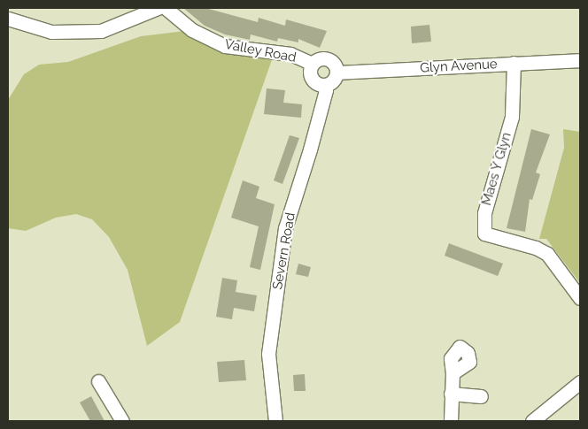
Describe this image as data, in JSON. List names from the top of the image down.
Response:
{
  "streets": {
    "street": [
      "Valley Road",
      "Glyn Avenue",
      "Maes Y Glyn",
      "Severn Road"
    ]
  },
  "crossings": [
    ["Valley Road", "Glyn Avenue"],
    ["Valley Road", "Severn Road"],
    ["Glyn Avenue", "Maes Y Glyn"],
    ["Glyn Avenue", "Severn Road"]
  ]
}
